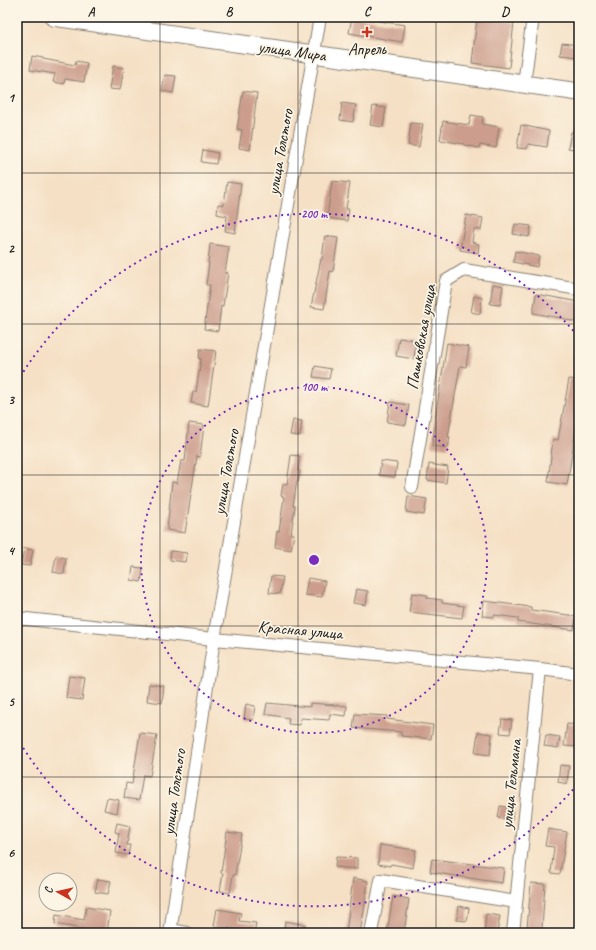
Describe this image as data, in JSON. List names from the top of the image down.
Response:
{
  "streets": {
    "main road": ["улица Мира"],
    "street": [
      "улица Толстого",
      "Пашковская улица",
      "Красная улица",
      "улица Тельмана"
    ]
  },
  "crossings": [
    ["улица Мира", "улица Толстого"],
    ["улица Толстого", "Красная улица"],
    ["Красная улица", "улица Тельмана"]
  ],
  "places": {
    "health": ["Апрель"]
  },
  "north": "left",
  "grid": {
    "columns": [
      "A",
      "B",
      "C",
      "D"
    ],
    "rows": [
      "1",
      "2",
      "3",
      "4",
      "5",
      "6"
    ]
  },
  "rings": ["200 m", "100 m"]
}
